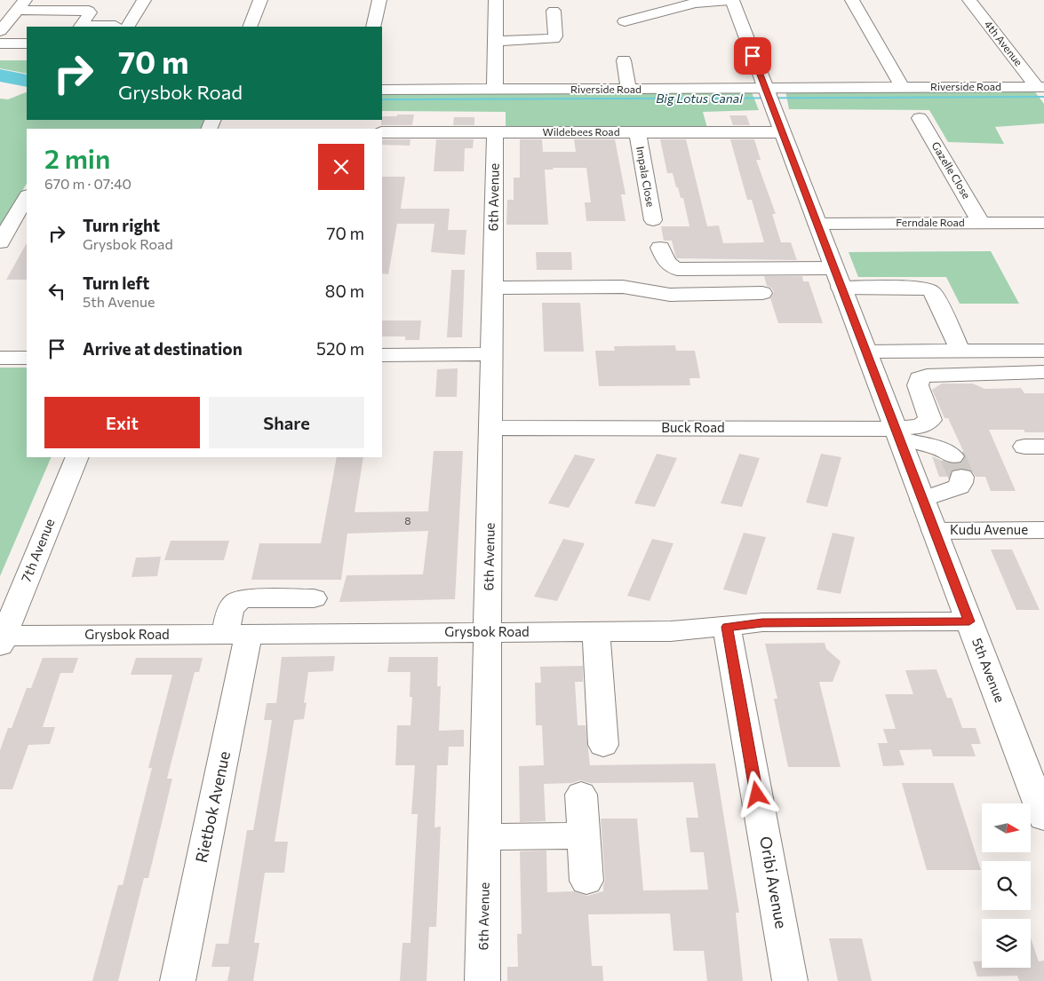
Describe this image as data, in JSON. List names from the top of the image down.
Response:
{
  "streets": {
    "street": [
      "4th Avenue",
      "Riverside Road",
      "Wildebees Road",
      "Gazelle Close",
      "Impala Close",
      "6th Avenue",
      "Ferndale Road",
      "Buck Road",
      "Kudu Avenue",
      "7th Avenue",
      "Grysbok Road",
      "5th Avenue",
      "Rietbok Avenue",
      "Oribi Avenue"
    ]
  },
  "crossings": [
    ["4th Avenue", "Riverside Road"],
    ["Riverside Road", "5th Avenue"],
    ["Wildebees Road", "Impala Close"],
    ["Wildebees Road", "6th Avenue"],
    ["Wildebees Road", "5th Avenue"],
    ["Gazelle Close", "Ferndale Road"],
    ["6th Avenue", "Buck Road"],
    ["6th Avenue", "Grysbok Road"],
    ["Ferndale Road", "5th Avenue"],
    ["Buck Road", "5th Avenue"],
    ["Kudu Avenue", "5th Avenue"],
    ["7th Avenue", "Grysbok Road"],
    ["Grysbok Road", "5th Avenue"],
    ["Grysbok Road", "Rietbok Avenue"],
    ["Grysbok Road", "Oribi Avenue"]
  ],
  "water": ["Big Lotus Canal"],
  "house_numbers": ["8"],
  "north": "right",
  "page": {
    "turn": ["70 m", "Grysbok Road"],
    "heading": ["2 min", "670 m · 07:40"],
    "list": [
      {
        "name": "Turn right",
        "note": "Grysbok Road",
        "value": "70 m"
      },
      {
        "name": "Turn left",
        "note": "5th Avenue",
        "value": "80 m"
      },
      {
        "name": "Arrive at destination",
        "value": "520 m"
      }
    ],
    "buttons": ["Exit", "Share"]
  }
}
